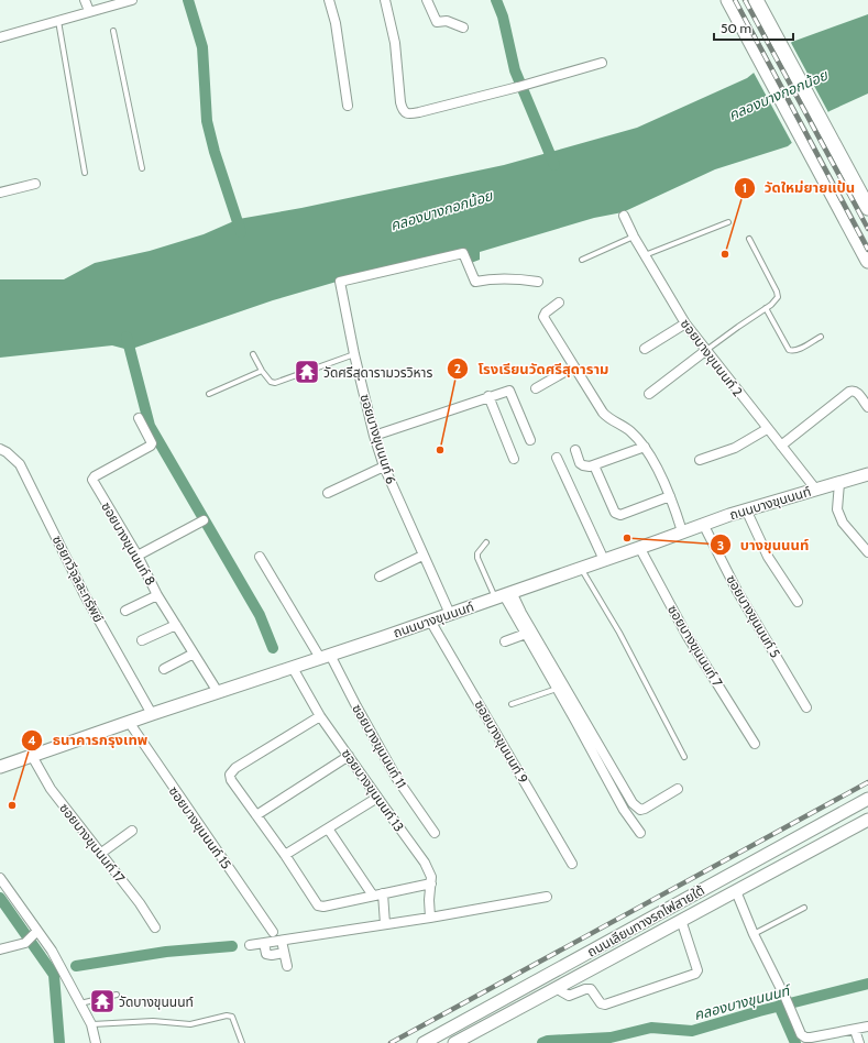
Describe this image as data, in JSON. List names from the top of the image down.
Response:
{
  "streets": {
    "main road": ["ถนนบางขุนนนท์", "ถนนเลียบทางรถไฟสายใต้"],
    "street": [
      "ซอยบางขุนนนท์ 2",
      "ซอยบางขุนนนท์ 6",
      "ซอยบางขุนนนท์ 8",
      "ซอยทวีจุลละทรัพย์",
      "ซอยบางขุนนนท์ 5",
      "ซอยบางขุนนนท์ 7",
      "ซอยบางขุนนนท์ 9",
      "ซอยบางขุนนนท์ 11",
      "ซอยบางขุนนนท์ 13",
      "ซอยบางขุนนนท์ 15",
      "ซอยบางขุนนนท์ 17"
    ]
  },
  "crossings": [
    ["ซอยบางขุนนนท์ 2", "ถนนบางขุนนนท์"],
    ["ซอยบางขุนนนท์ 6", "ถนนบางขุนนนท์"],
    ["ถนนบางขุนนนท์", "ซอยบางขุนนนท์ 8"],
    ["ถนนบางขุนนนท์", "ซอยทวีจุลละทรัพย์"],
    ["ถนนบางขุนนนท์", "ซอยบางขุนนนท์ 5"],
    ["ถนนบางขุนนนท์", "ซอยบางขุนนนท์ 7"],
    ["ถนนบางขุนนนท์", "ซอยบางขุนนนท์ 9"],
    ["ถนนบางขุนนนท์", "ซอยบางขุนนนท์ 11"],
    ["ถนนบางขุนนนท์", "ซอยบางขุนนนท์ 13"],
    ["ถนนบางขุนนนท์", "ซอยบางขุนนนท์ 15"],
    ["ถนนบางขุนนนท์", "ซอยบางขุนนนท์ 17"]
  ],
  "water": ["คลองบางกอกน้อย", "คลองบางขุนนนท์"],
  "places": {
    "other": [
      "วัดใหม่ยายแป้น",
      "โรงเรียนวัดศรีสุดาราม",
      "บางขุนนนท์",
      "ธนาคารกรุงเทพ"
    ],
    "temple": ["วัดศรีสุดารามวรวิหาร", "วัดบางขุนนนท์"]
  },
  "scale_bar": "50 m"
}
